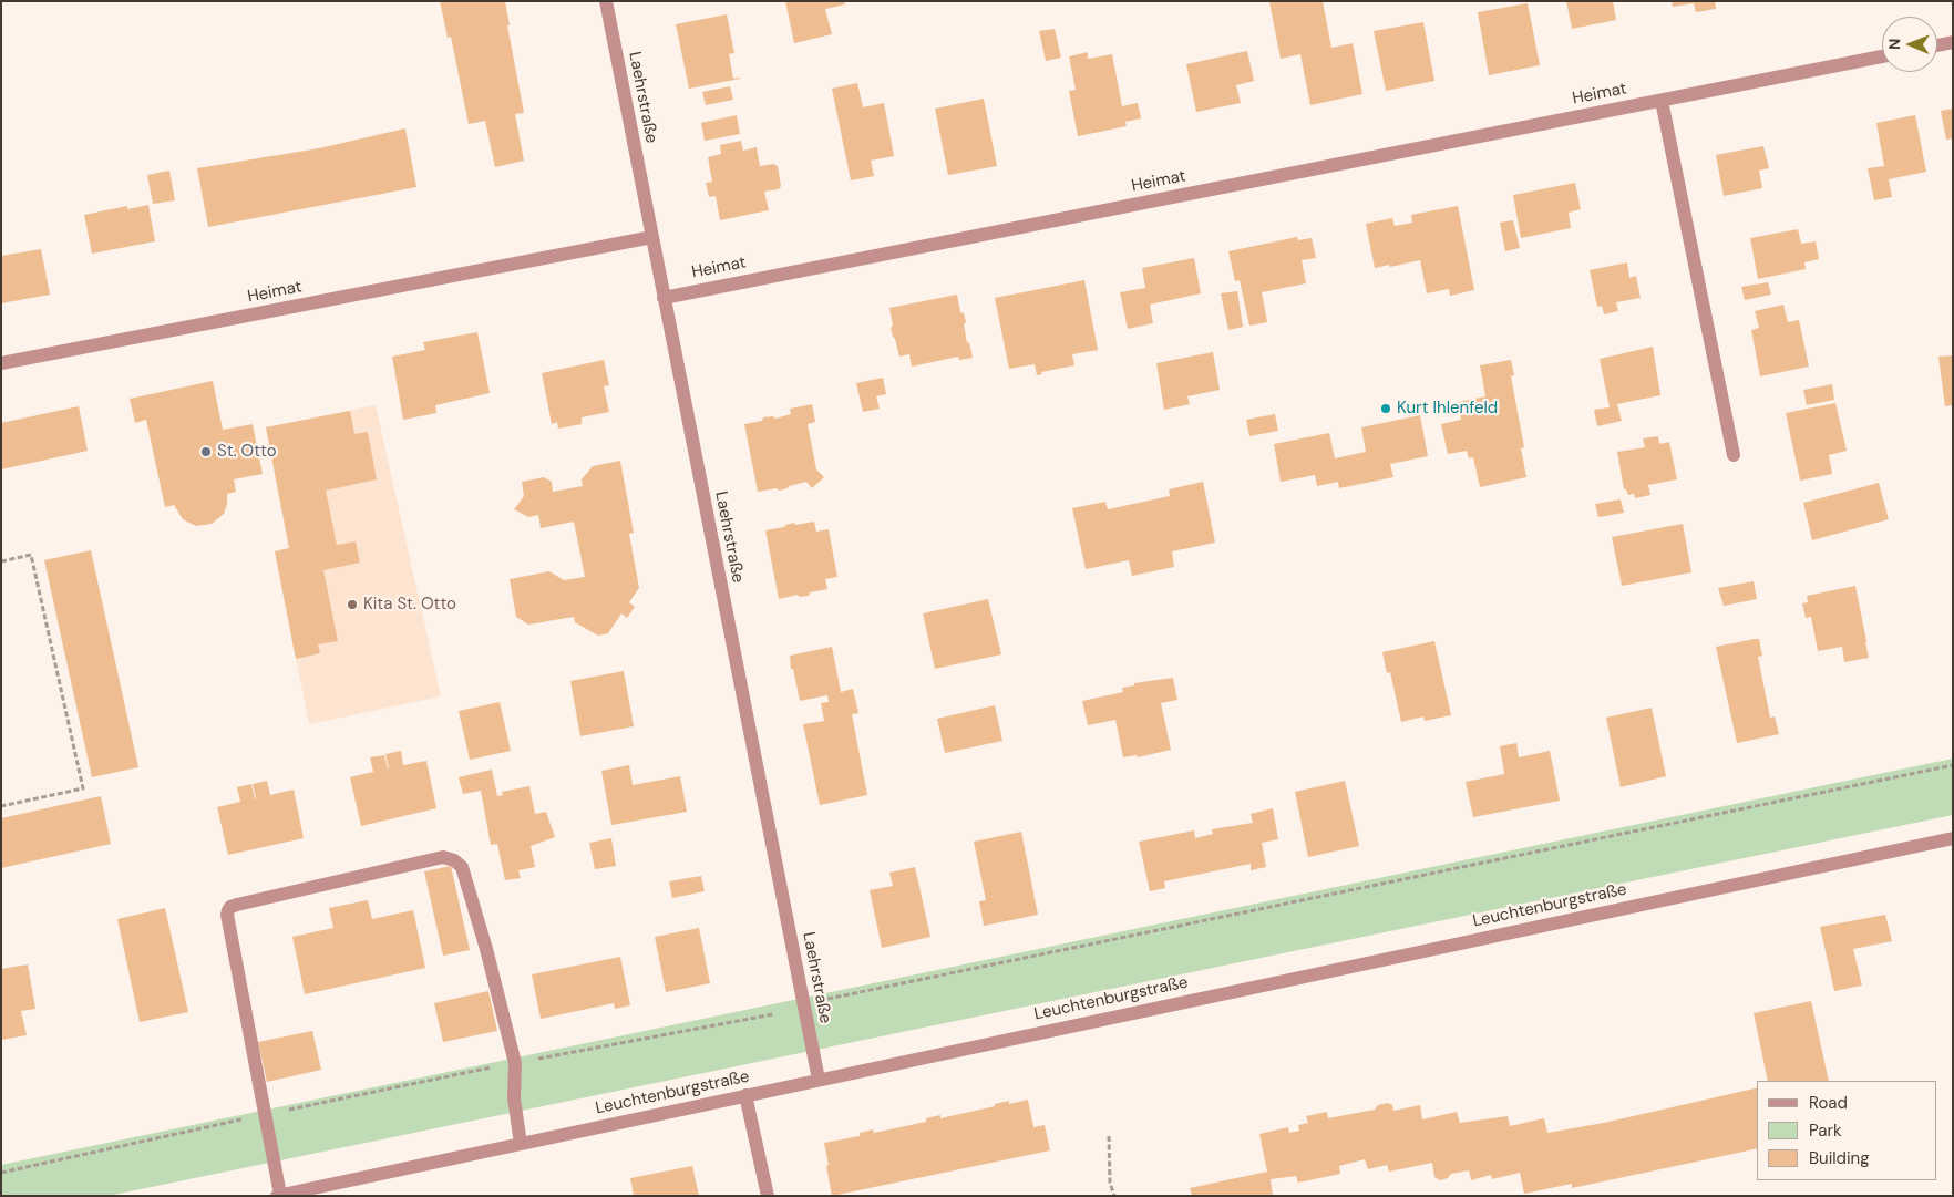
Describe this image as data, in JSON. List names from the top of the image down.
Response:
{
  "streets": {
    "street": ["Heimat", "Laehrstraße", "Leuchtenburgstraße"]
  },
  "crossings": [
    ["Heimat", "Laehrstraße"],
    ["Laehrstraße", "Leuchtenburgstraße"]
  ],
  "places": ["Kurt Ihlenfeld", "St. Otto", "Kita St. Otto"],
  "legend": ["Road", "Park", "Building"],
  "north": "left"
}
